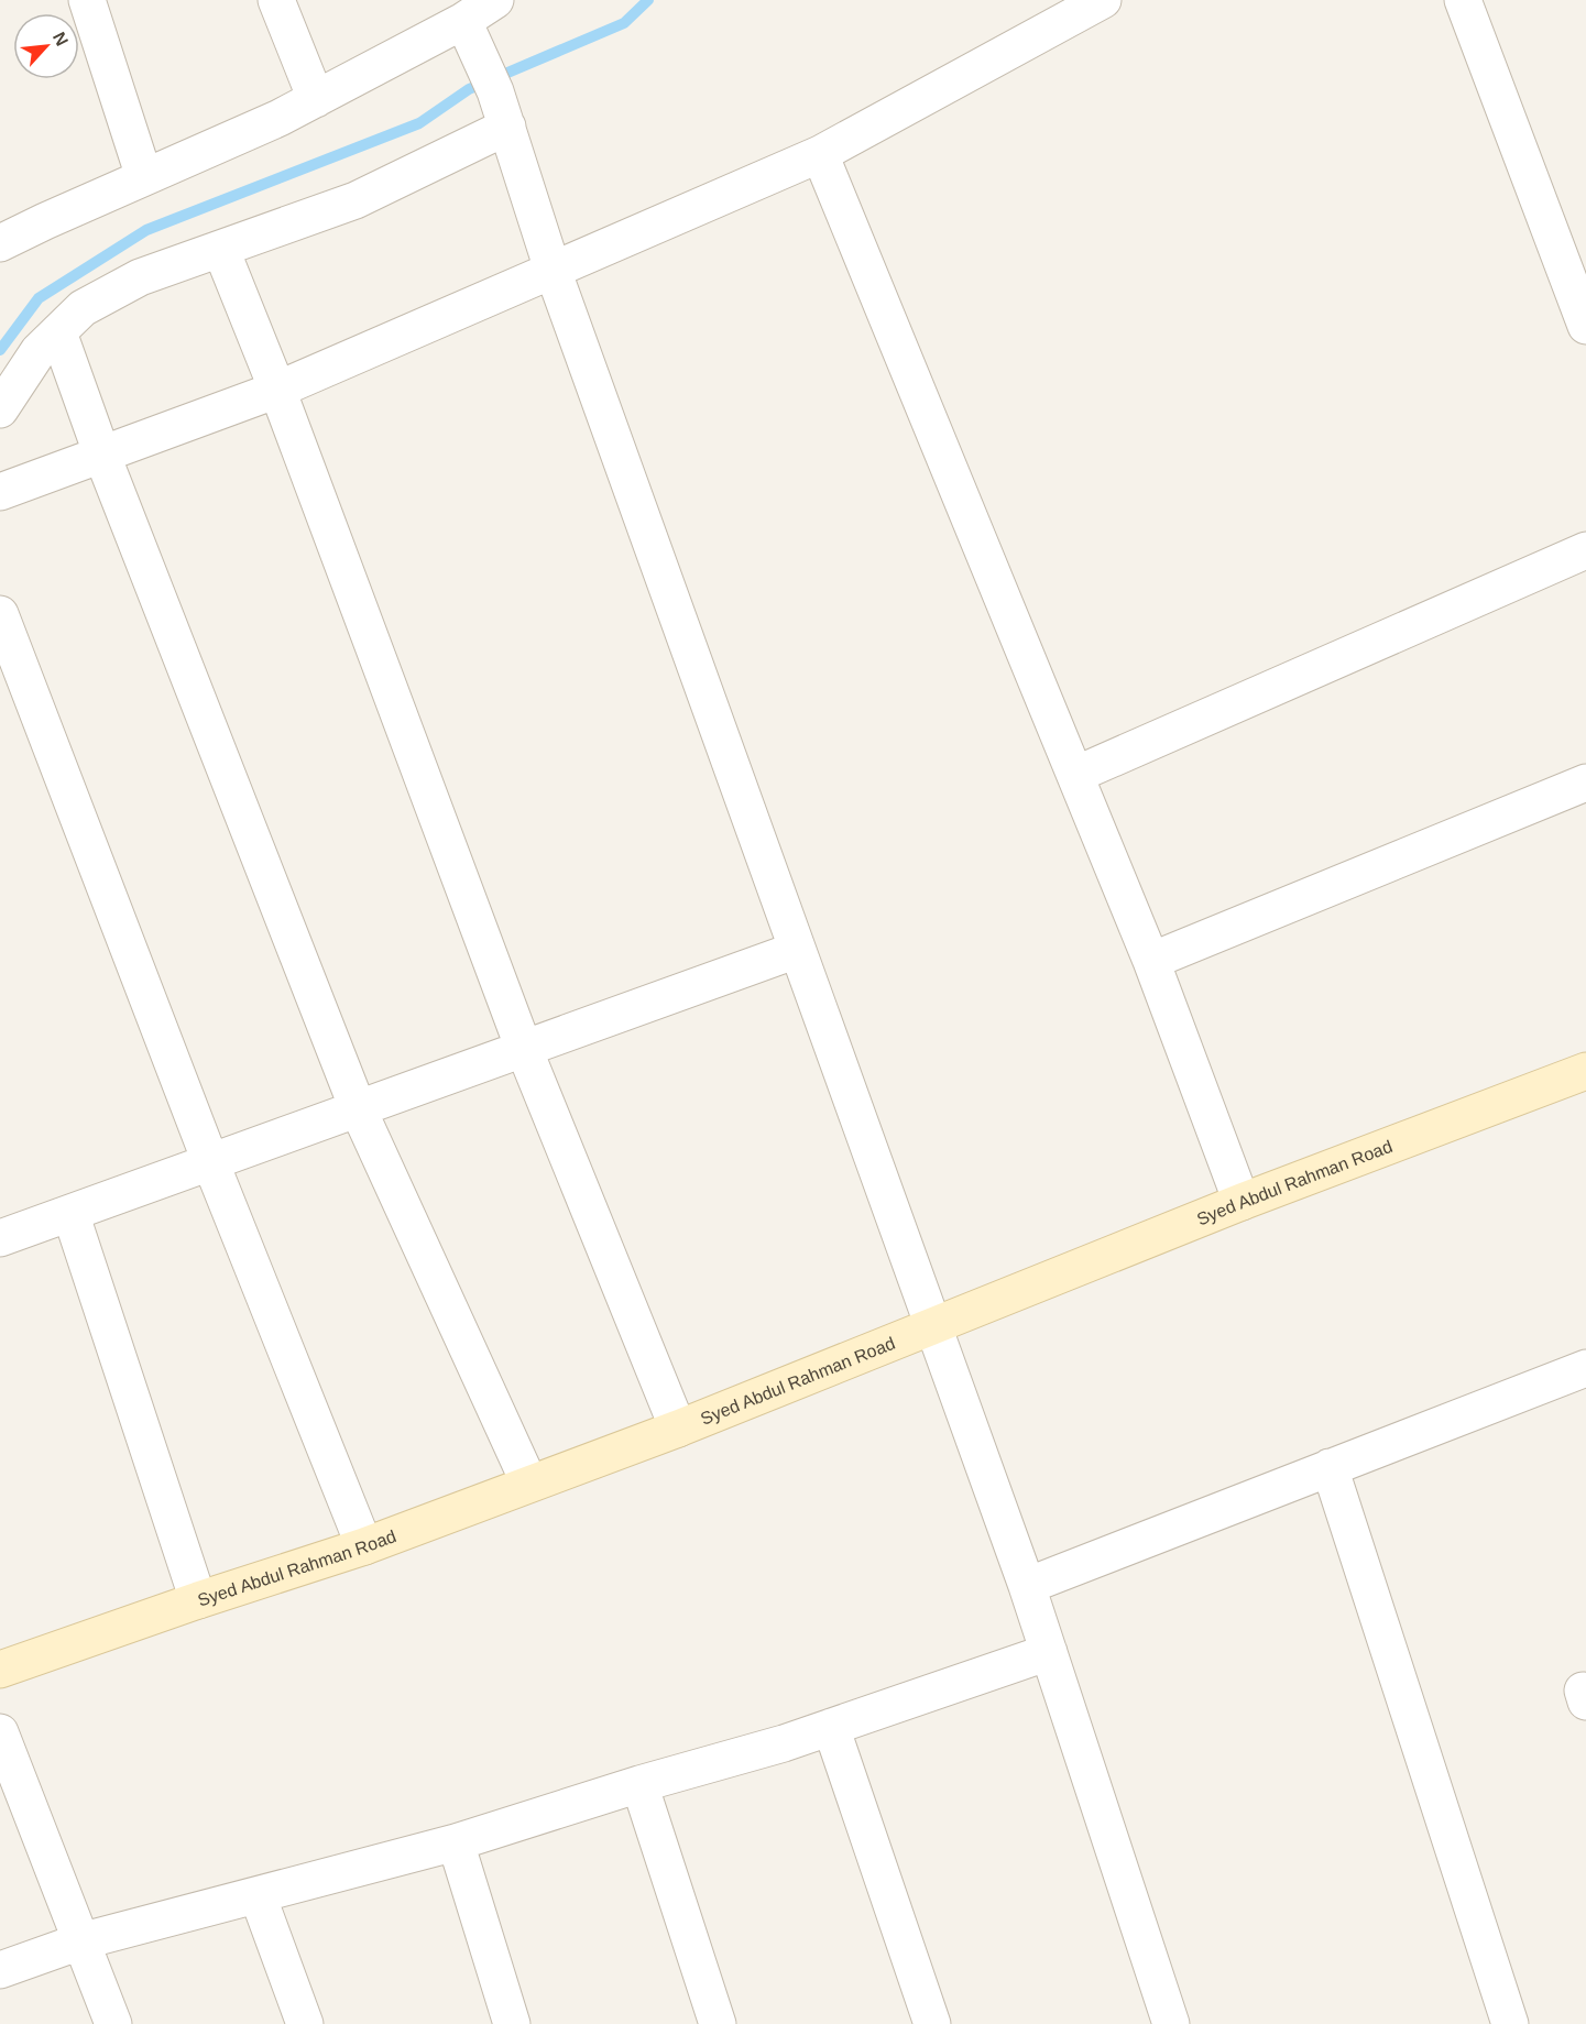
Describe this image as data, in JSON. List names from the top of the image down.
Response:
{
  "streets": {
    "street": ["Syed Abdul Rahman Road"]
  },
  "north": "top right"
}
